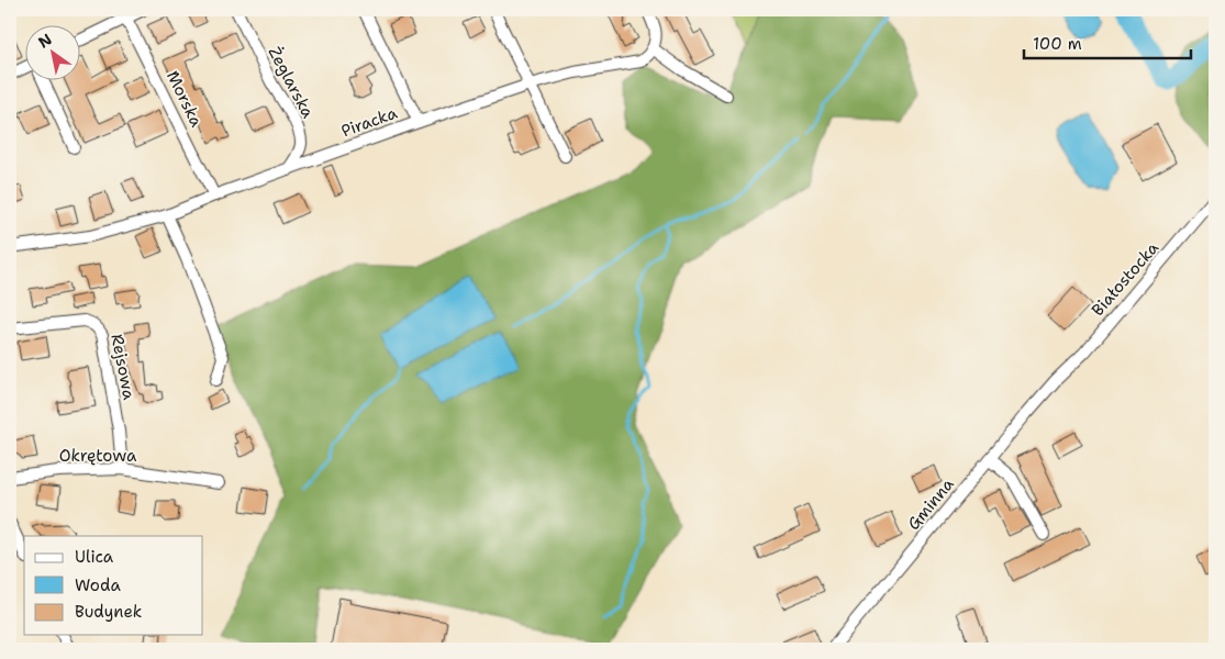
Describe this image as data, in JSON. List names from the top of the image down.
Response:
{
  "streets": {
    "street": [
      "Żeglarska",
      "Morska",
      "Piracka",
      "Białostocka",
      "Rejsowa",
      "Okrętowa",
      "Gminna"
    ]
  },
  "crossings": [
    ["Żeglarska", "Piracka"],
    ["Morska", "Piracka"],
    ["Białostocka", "Gminna"],
    ["Rejsowa", "Okrętowa"]
  ],
  "legend": ["Ulica", "Woda", "Budynek"],
  "scale_bar": "100 m",
  "north": "top left"
}
